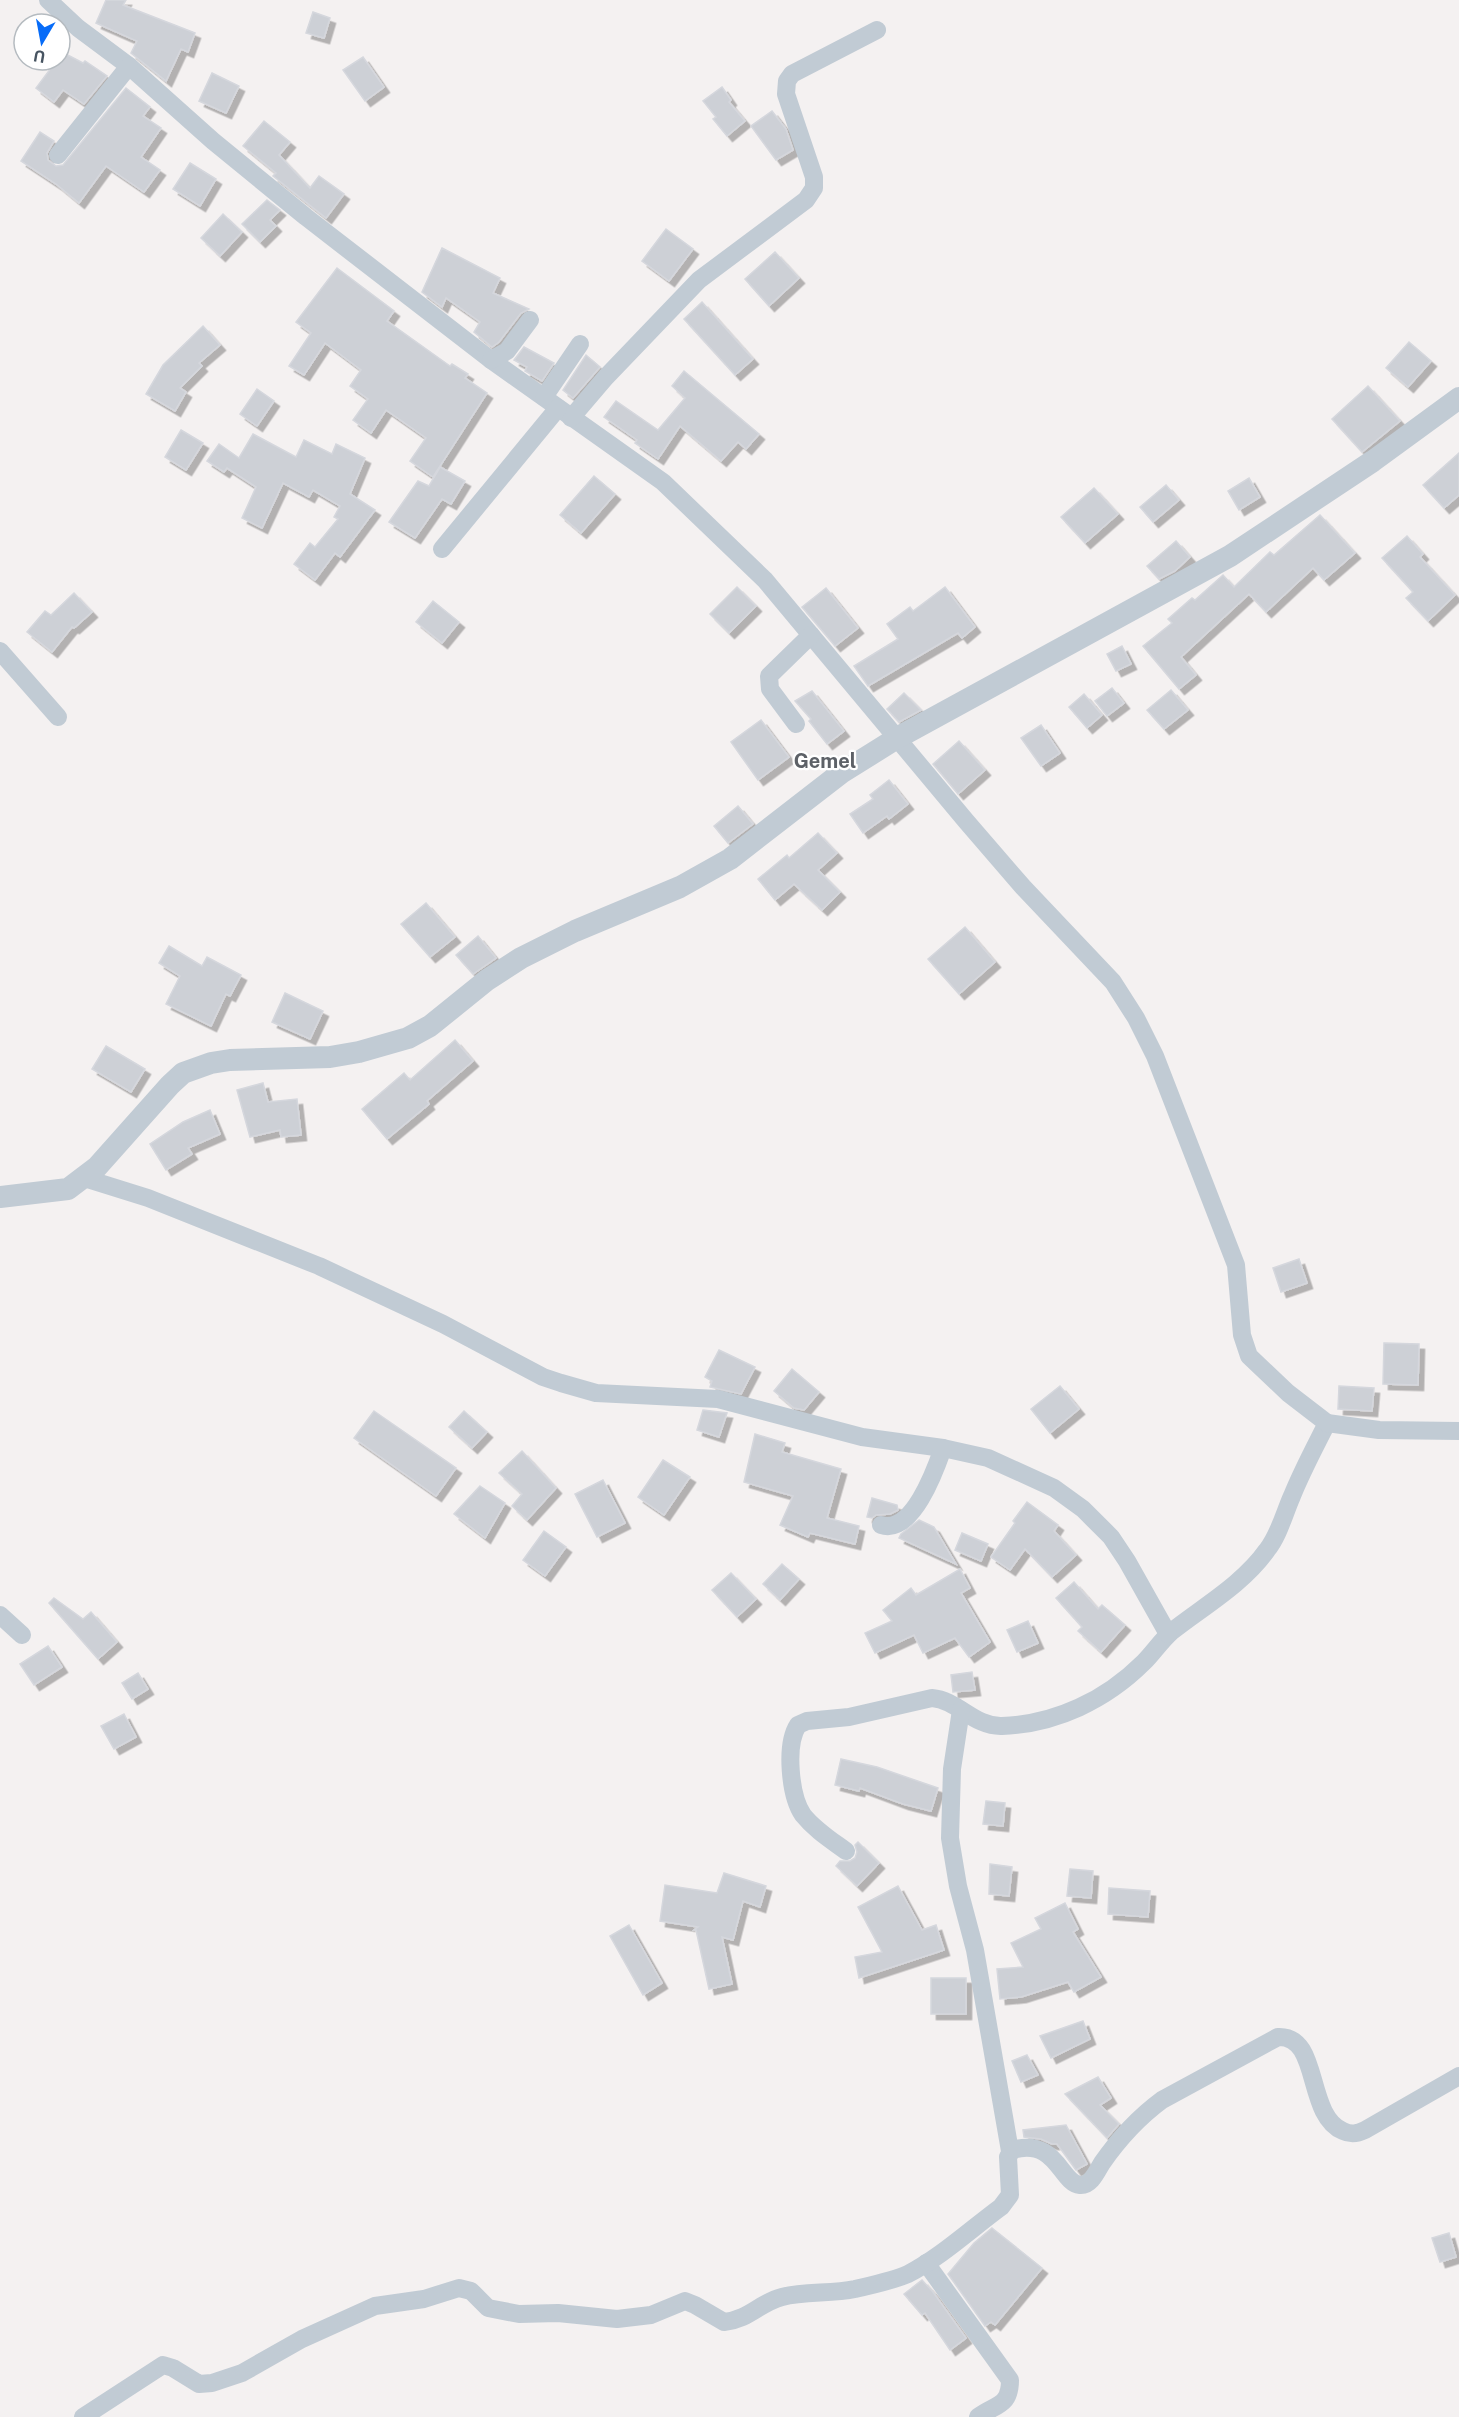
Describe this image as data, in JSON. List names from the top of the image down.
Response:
{
  "districts": ["Gemel"],
  "north": "bottom"
}
